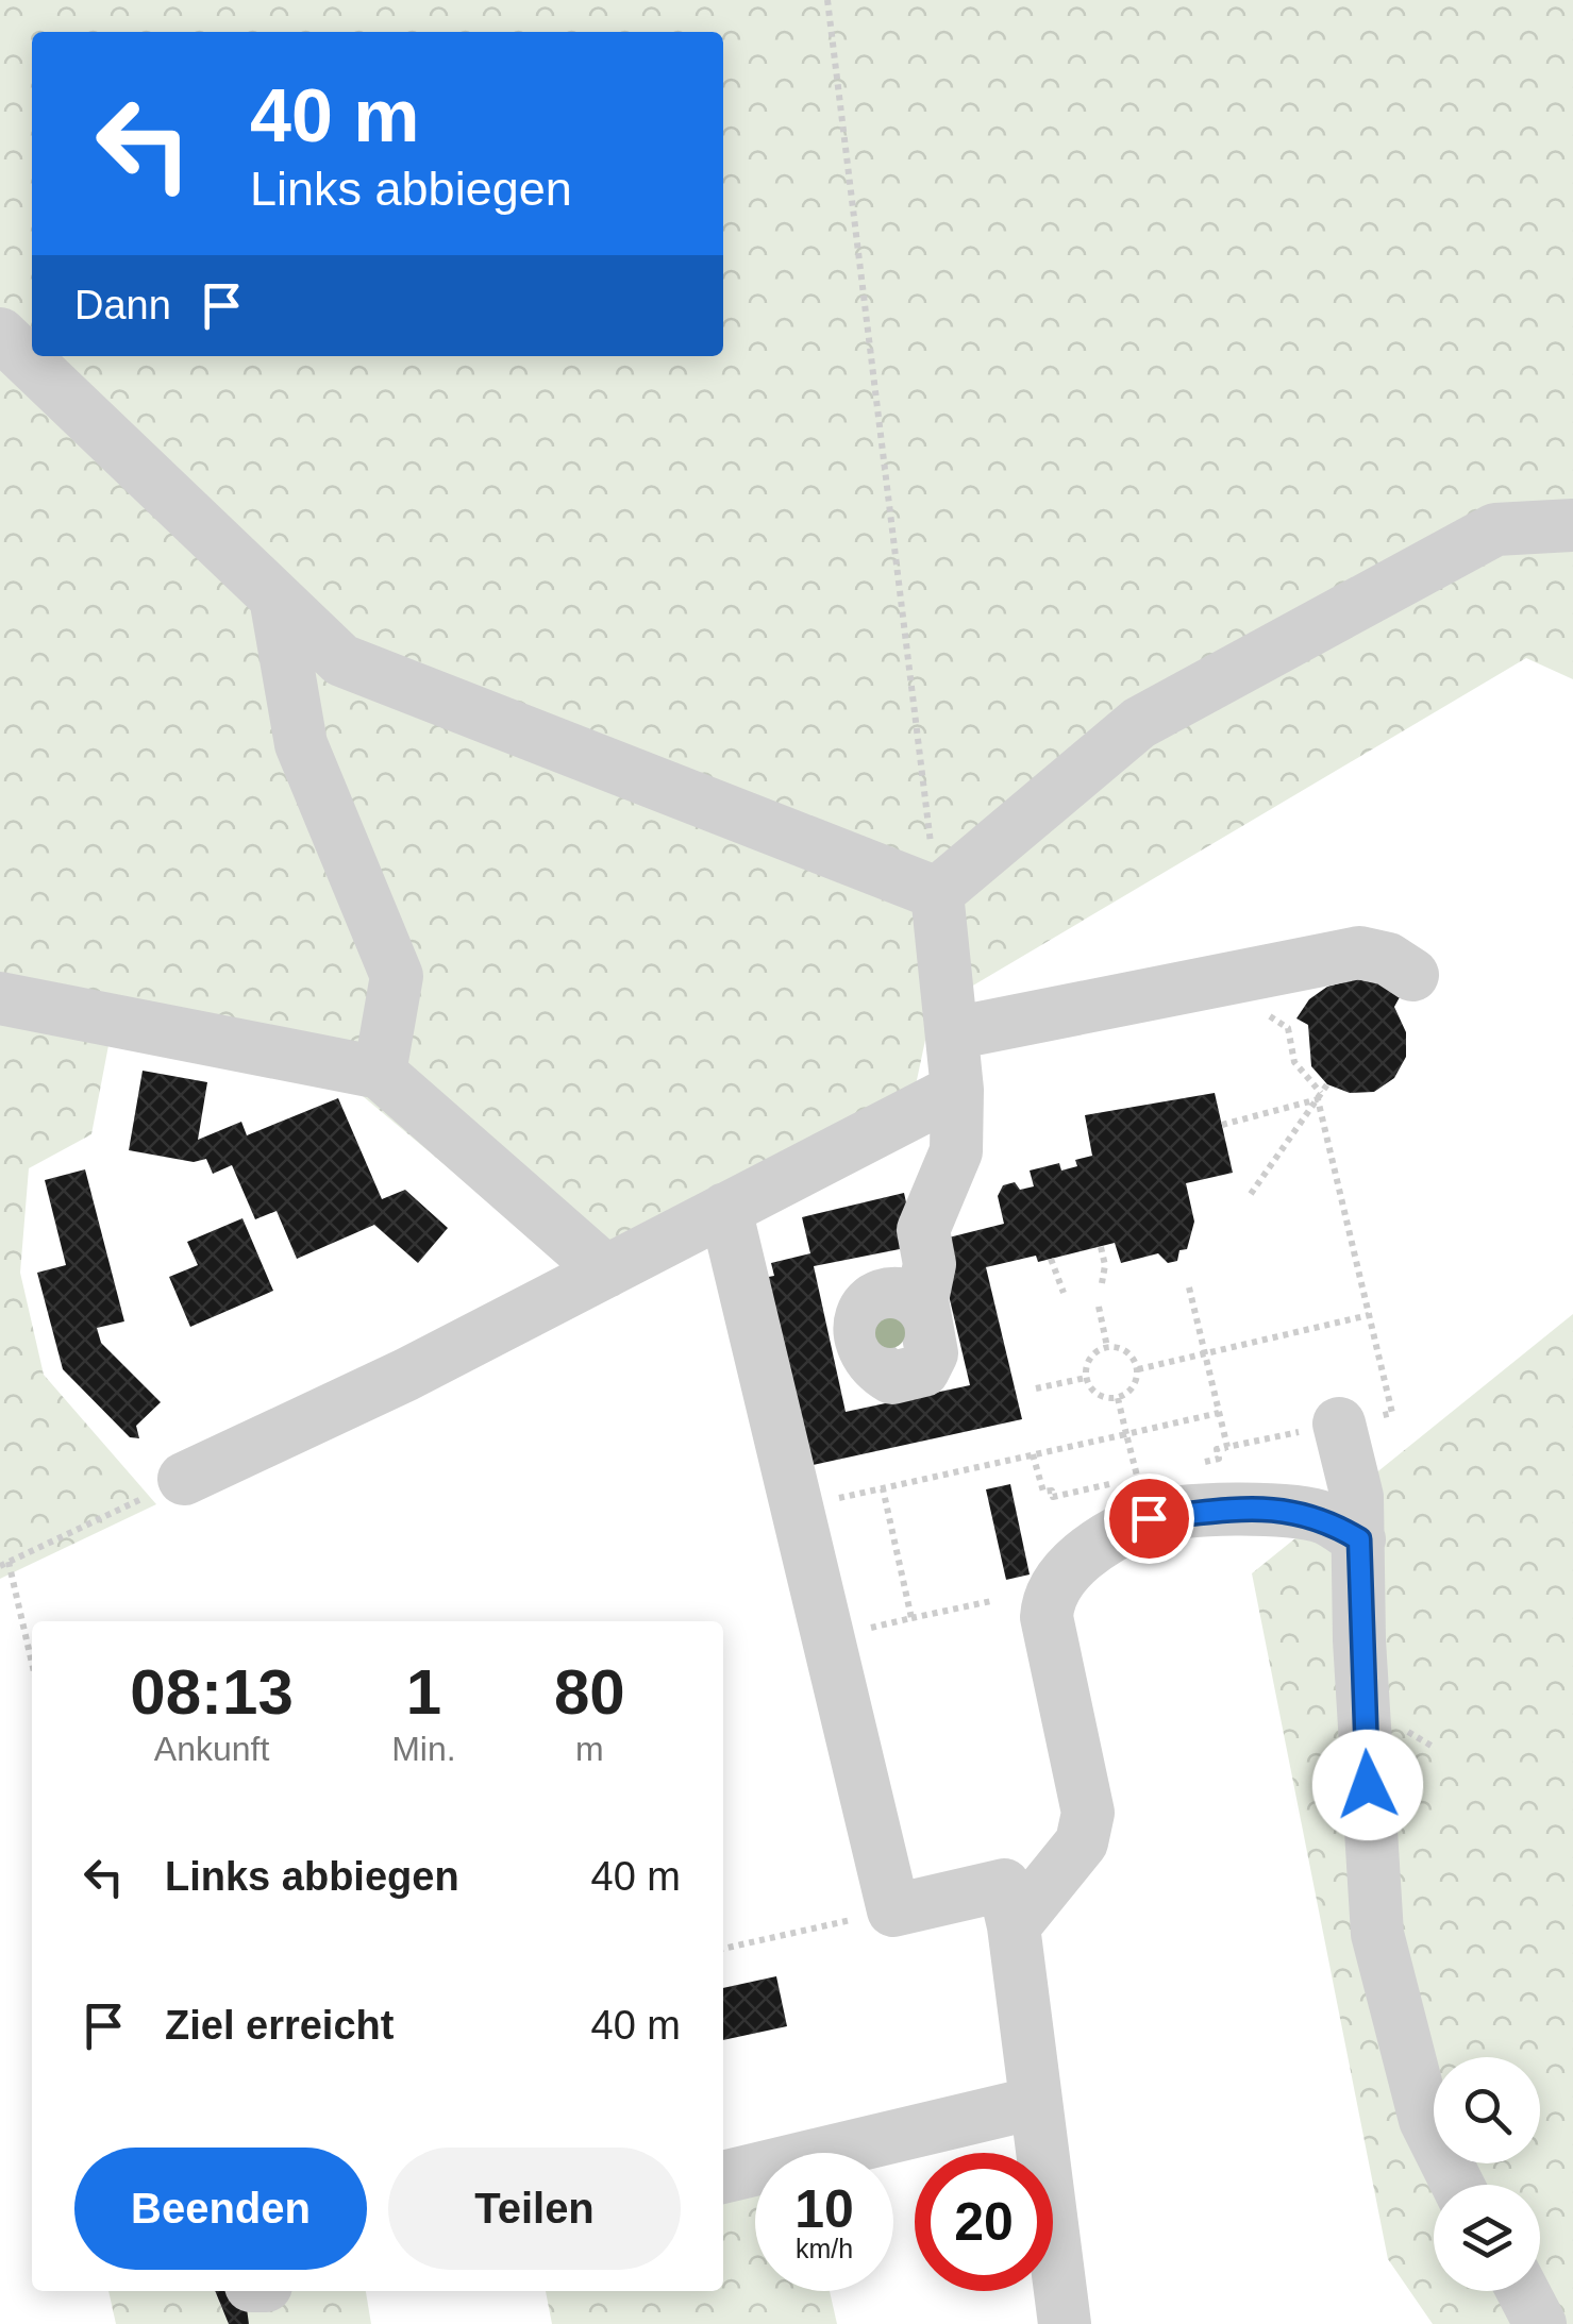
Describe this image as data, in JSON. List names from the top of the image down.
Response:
{
  "page": {
    "turn": ["40 m", "Links abbiegen"],
    "then": "Dann",
    "eta": [
      "08:13",
      "Ankunft",
      "1",
      "Min.",
      "80",
      "m"
    ],
    "list": [
      {
        "name": "Links abbiegen",
        "value": "40 m"
      },
      {
        "name": "Ziel erreicht",
        "value": "40 m"
      }
    ],
    "buttons": ["Beenden", "Teilen"],
    "speed": "10 km/h",
    "limit": "20"
  }
}
